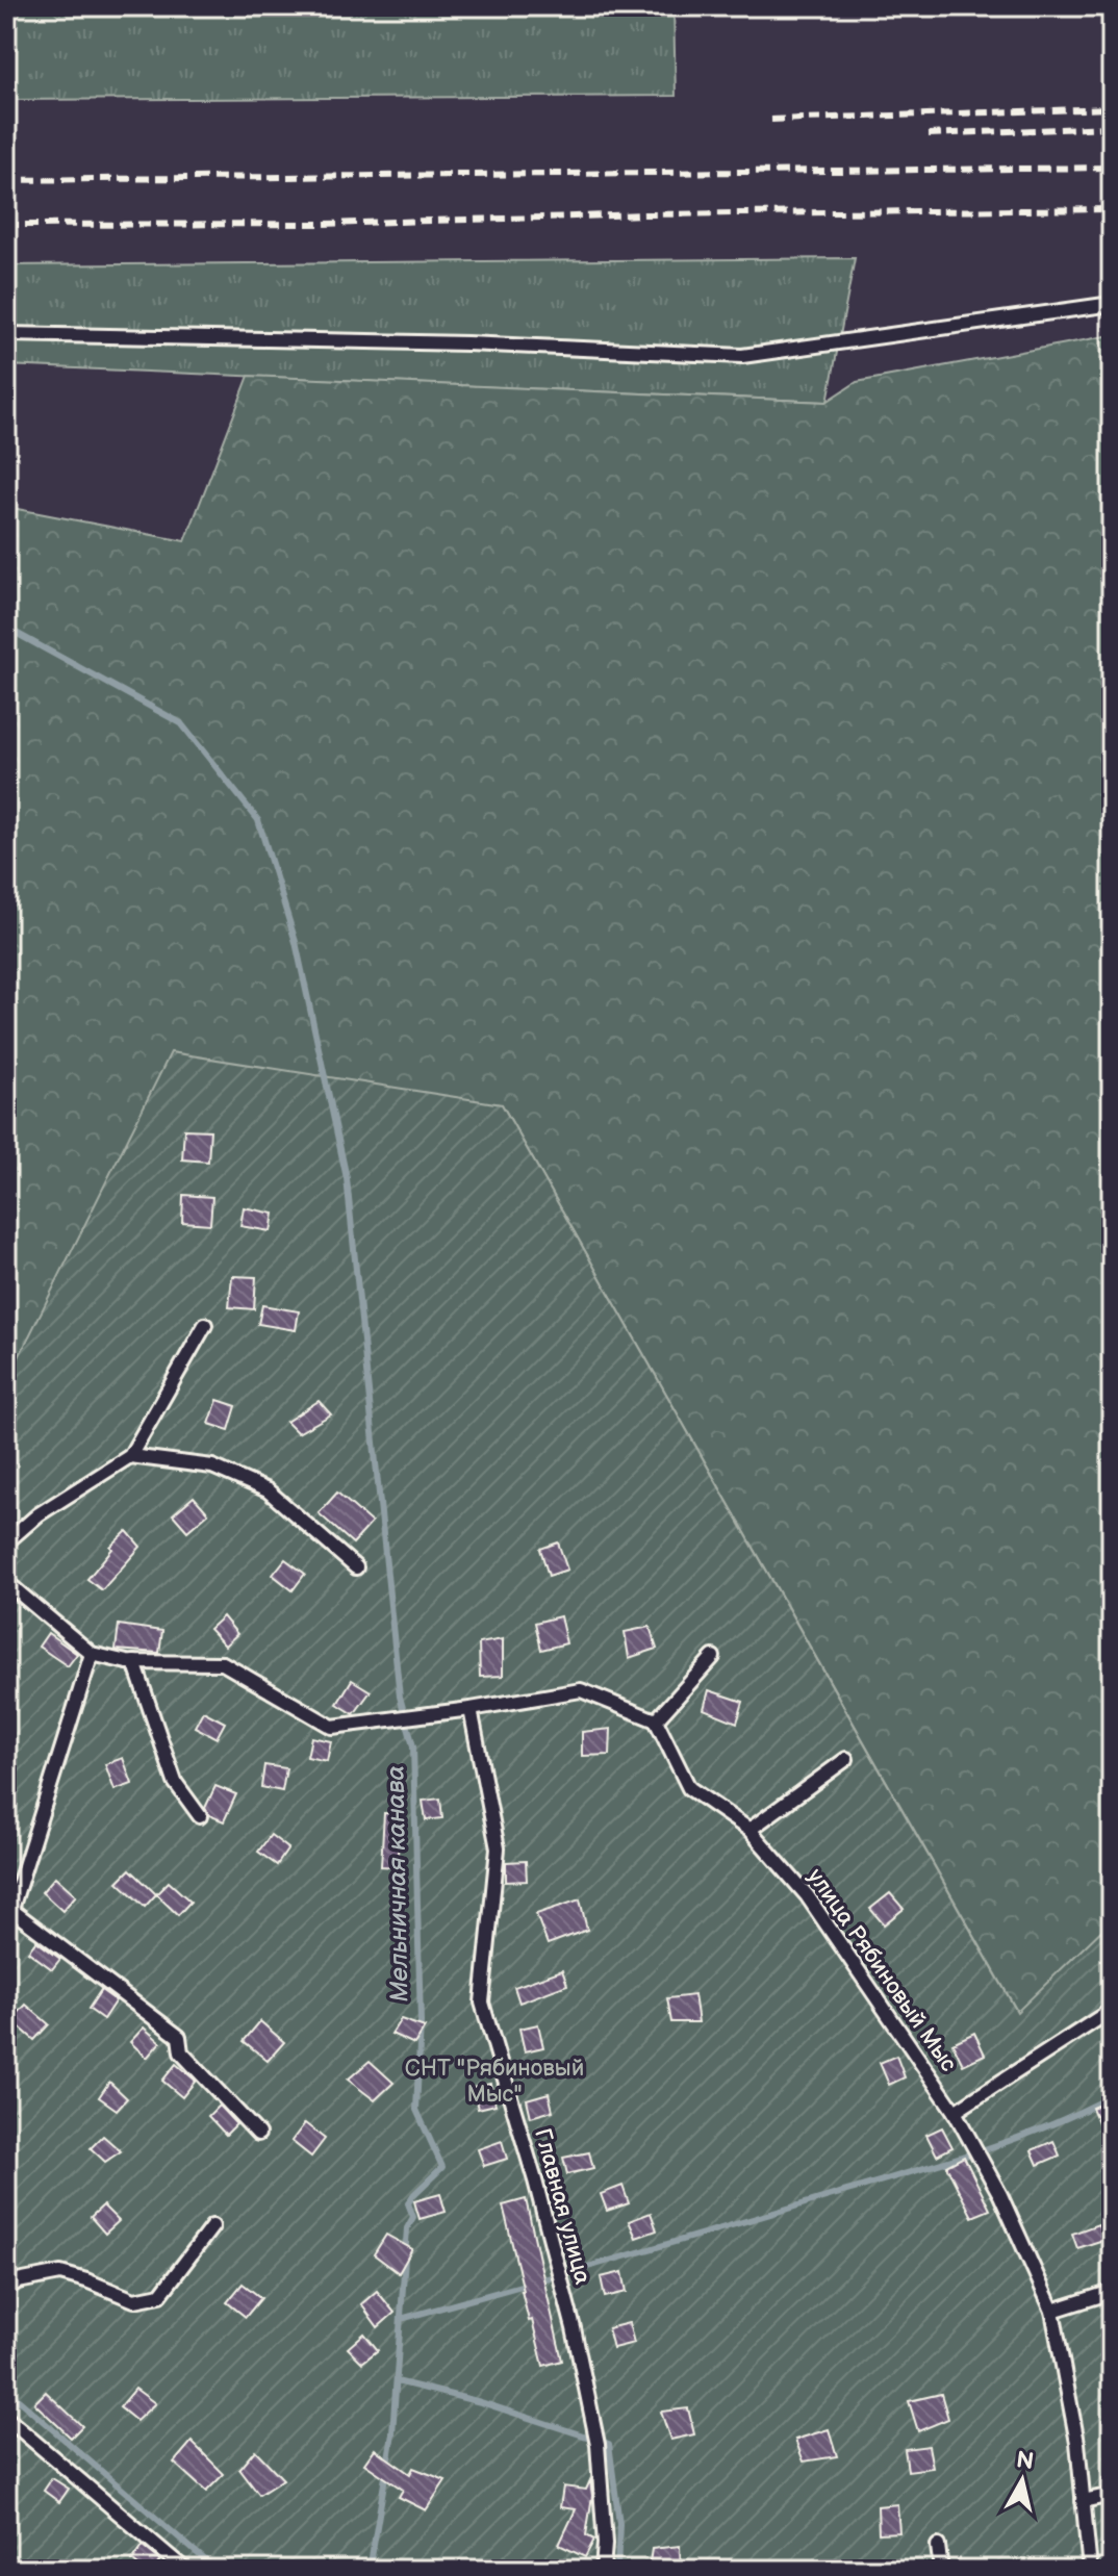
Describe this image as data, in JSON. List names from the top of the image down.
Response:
{
  "streets": {
    "lane": ["улица Рябиновый Мыс", "Главная улица"]
  },
  "water": ["Мельничная канава"],
  "parks": ["СНТ \"Рябиновый Мыс\""],
  "north": "top"
}
